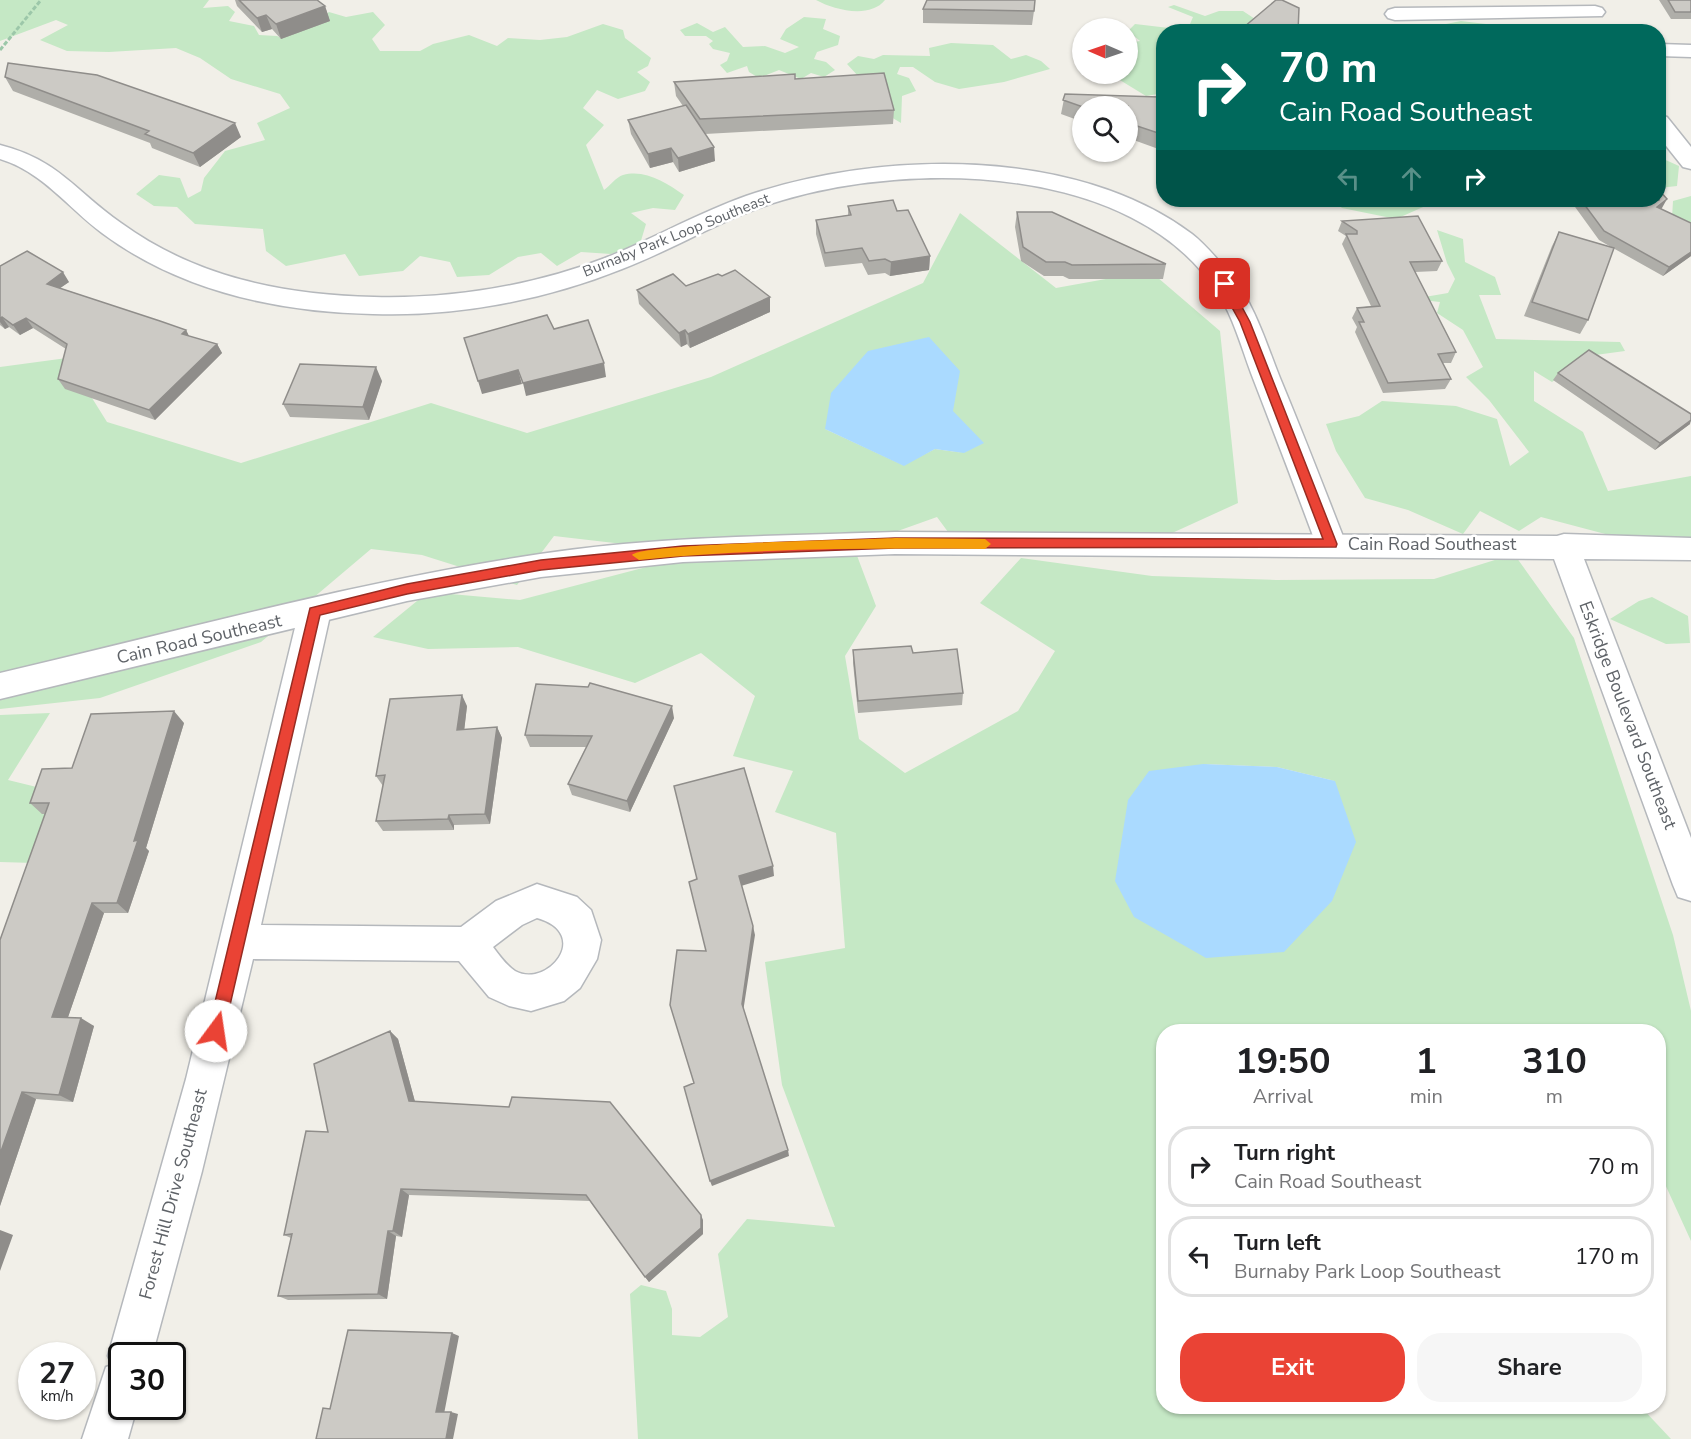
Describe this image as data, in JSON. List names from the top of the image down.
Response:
{
  "streets": {
    "street": [
      "Burnaby Park Loop Southeast",
      "Cain Road Southeast",
      "Eskridge Boulevard Southeast",
      "Forest Hill Drive Southeast"
    ]
  },
  "crossings": [
    ["Burnaby Park Loop Southeast", "Cain Road Southeast"],
    ["Cain Road Southeast", "Eskridge Boulevard Southeast"],
    ["Cain Road Southeast", "Forest Hill Drive Southeast"]
  ],
  "north": "left",
  "page": {
    "turn": ["70 m", "Cain Road Southeast"],
    "eta": [
      "19:50",
      "Arrival",
      "1",
      "min",
      "310",
      "m"
    ],
    "list": [
      {
        "name": "Turn right",
        "note": "Cain Road Southeast",
        "value": "70 m"
      },
      {
        "name": "Turn left",
        "note": "Burnaby Park Loop Southeast",
        "value": "170 m"
      }
    ],
    "buttons": ["Exit", "Share"],
    "speed": "27 km/h",
    "limit": "30"
  }
}
